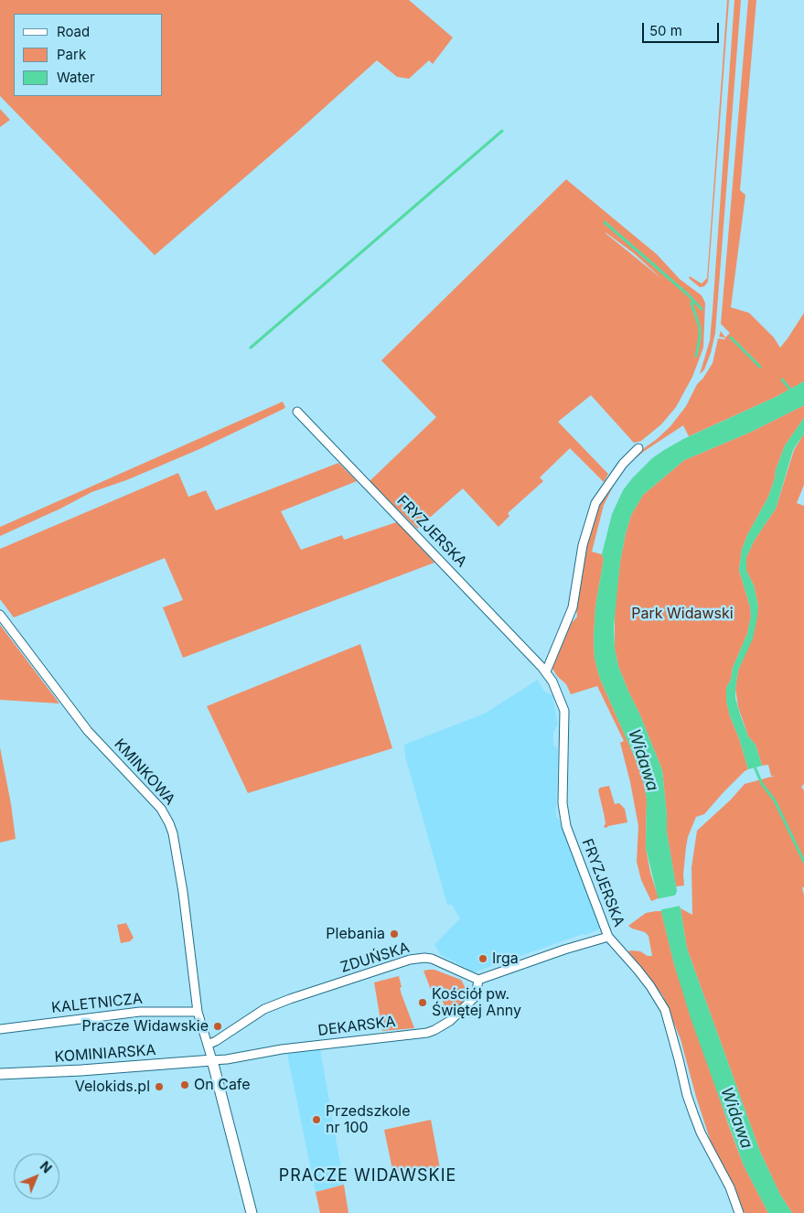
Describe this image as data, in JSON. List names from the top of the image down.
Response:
{
  "streets": {
    "street": [
      "FRYZJERSKA",
      "KMINKOWA",
      "ZDUŃSKA",
      "KALETNICZA",
      "DEKARSKA",
      "KOMINIARSKA"
    ]
  },
  "crossings": [
    ["KMINKOWA", "ZDUŃSKA"],
    ["KMINKOWA", "KALETNICZA"],
    ["KMINKOWA", "DEKARSKA"],
    ["KMINKOWA", "KOMINIARSKA"],
    ["ZDUŃSKA", "DEKARSKA"],
    ["DEKARSKA", "KOMINIARSKA"]
  ],
  "districts": ["PRACZE WIDAWSKIE"],
  "water": ["Widawa"],
  "parks": ["Park Widawski"],
  "places": [
    "Plebania",
    "Irga",
    "Kościół pw. Świętej Anny",
    "Pracze Widawskie",
    "On Cafe",
    "Velokids.pl",
    "Przedszkole nr 100"
  ],
  "legend": ["Road", "Park", "Water"],
  "scale_bar": "50 m",
  "north": "top right"
}
